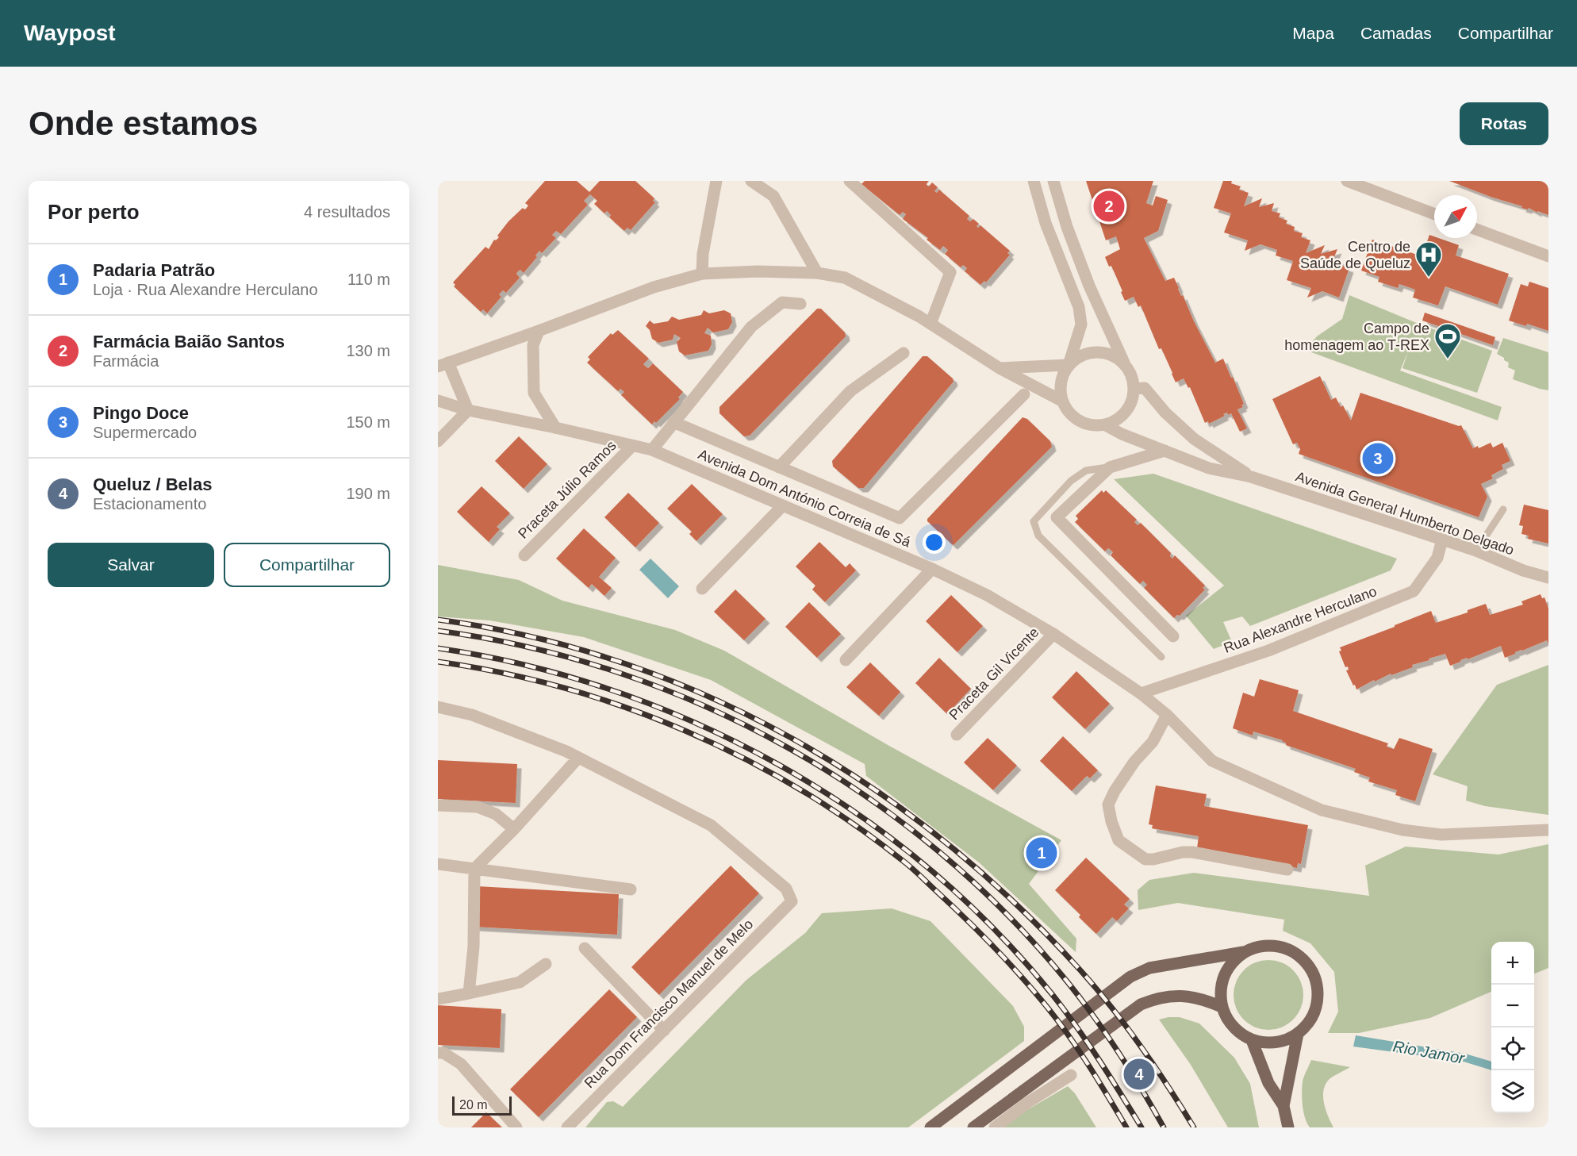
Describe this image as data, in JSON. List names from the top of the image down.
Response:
{
  "streets": {
    "street": [
      "Praceta Júlio Ramos",
      "Avenida Dom António Correia de Sá",
      "Avenida General Humberto Delgado",
      "Rua Alexandre Herculano",
      "Praceta Gil Vicente",
      "Rua Dom Francisco Manuel de Melo"
    ]
  },
  "crossings": [
    ["Praceta Júlio Ramos", "Avenida Dom António Correia de Sá"],
    ["Avenida Dom António Correia de Sá", "Rua Alexandre Herculano"],
    ["Avenida Dom António Correia de Sá", "Praceta Gil Vicente"],
    ["Avenida General Humberto Delgado", "Rua Alexandre Herculano"]
  ],
  "water": ["Rio Jamor"],
  "places": {
    "hospital": ["Centro de Saúde de Queluz"],
    "sports": ["Campo de homenagem ao T-REX"]
  },
  "scale_bar": "20 m",
  "north": "top right",
  "page": {
    "header": "Waypost",
    "nav": ["Mapa", "Camadas", "Compartilhar"],
    "buttons": [
      "Rotas",
      ["Salvar", "Compartilhar"]
    ],
    "title": "Onde estamos",
    "heading": ["Por perto", "4 resultados"],
    "pins": [
      "2",
      "3",
      "1",
      "4"
    ],
    "list": [
      {
        "mark": "1",
        "name": "Padaria Patrão",
        "note": "Loja · Rua Alexandre Herculano",
        "value": "110 m"
      },
      {
        "mark": "2",
        "name": "Farmácia Baião Santos",
        "note": "Farmácia",
        "value": "130 m"
      },
      {
        "mark": "3",
        "name": "Pingo Doce",
        "note": "Supermercado",
        "value": "150 m"
      },
      {
        "mark": "4",
        "name": "Queluz / Belas",
        "note": "Estacionamento",
        "value": "190 m"
      }
    ],
    "map_buttons": ["+", "−"],
    "scale": "20 m"
  }
}
